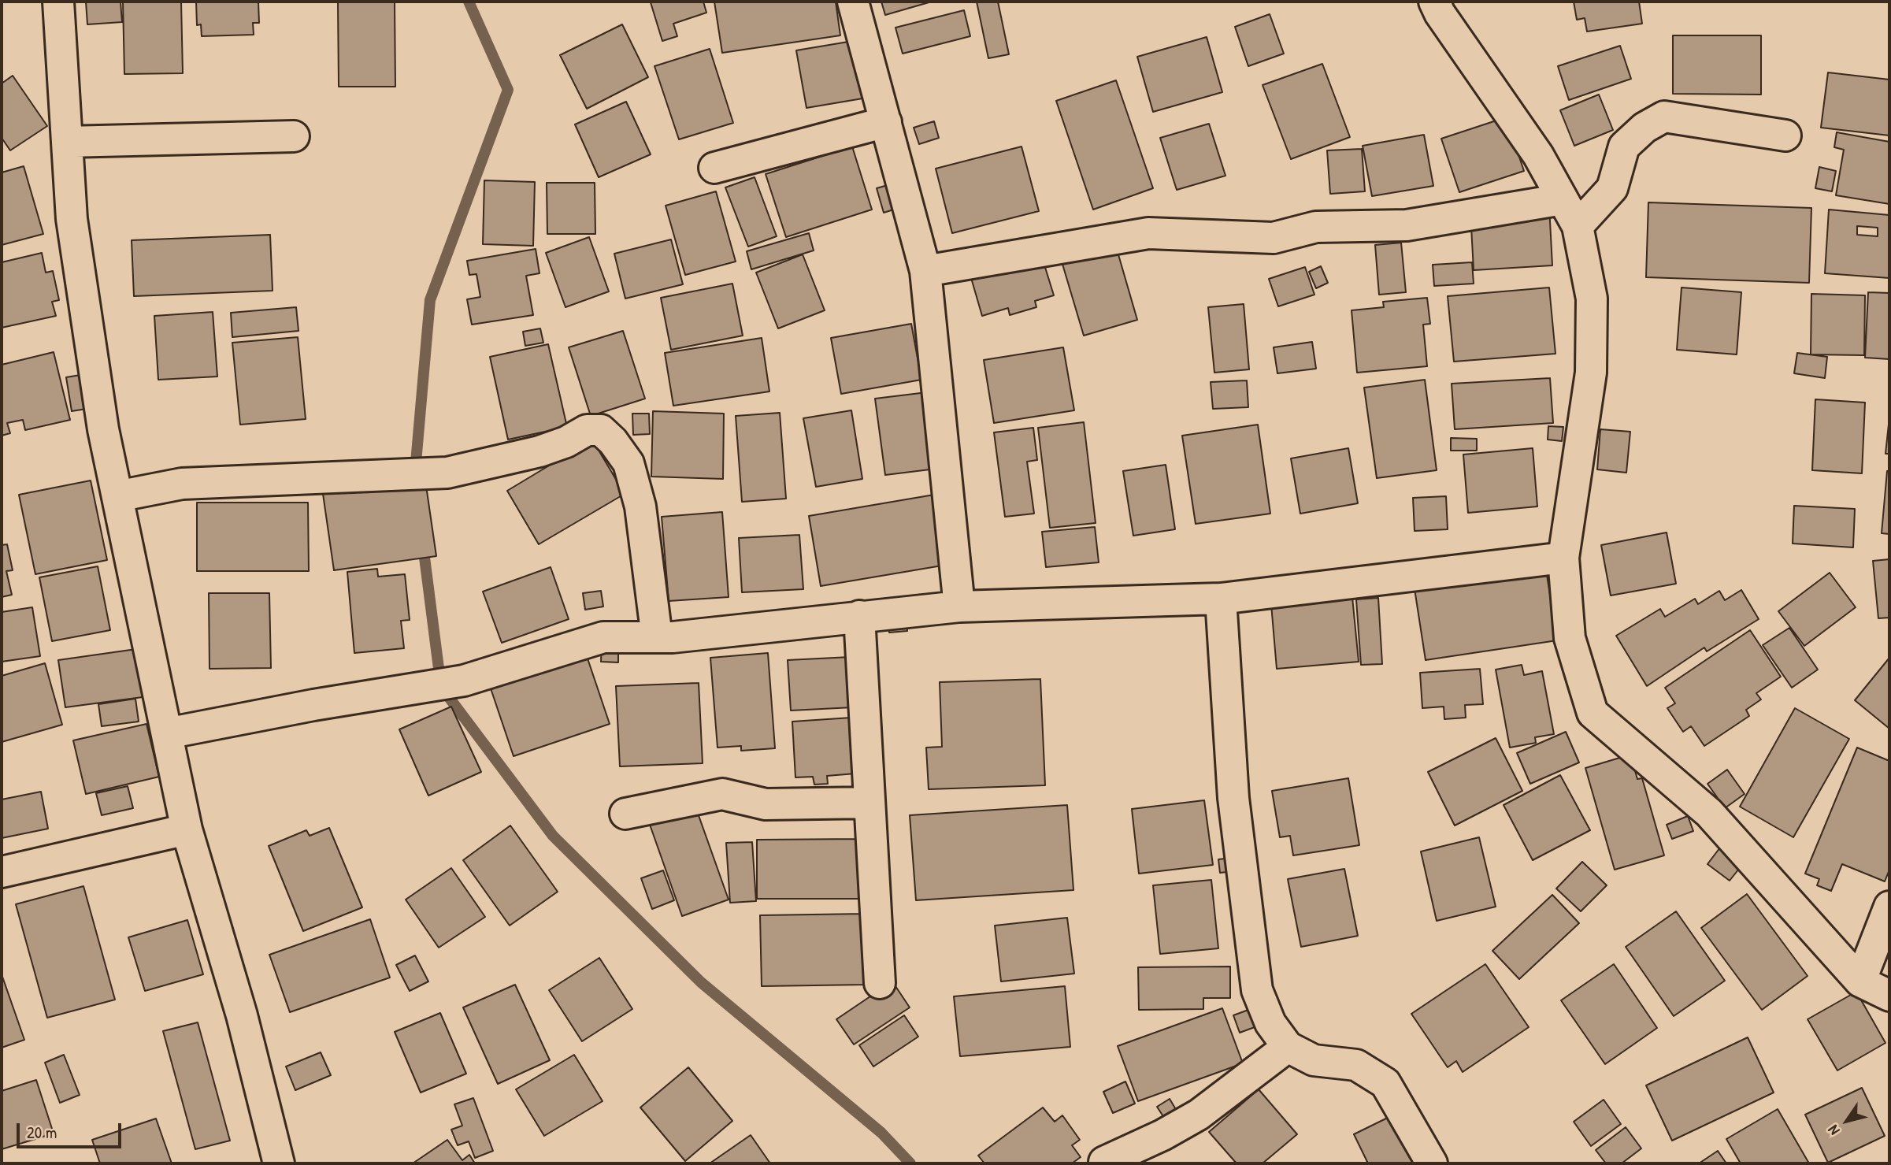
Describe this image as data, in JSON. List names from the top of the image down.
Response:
{
  "scale_bar": "20 m",
  "north": "bottom left"
}
